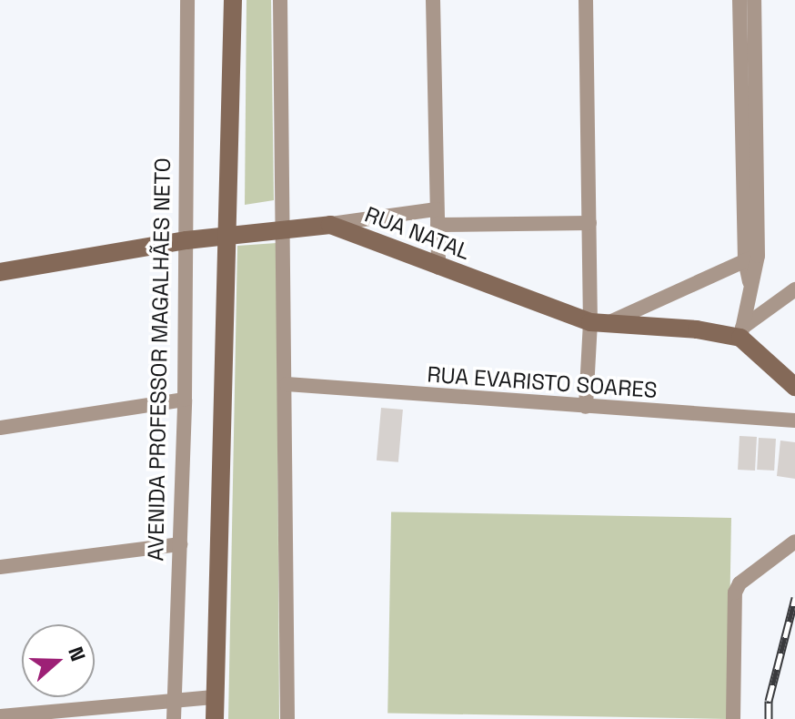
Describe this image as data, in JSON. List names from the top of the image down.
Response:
{
  "streets": {
    "street": ["RUA NATAL", "AVENIDA PROFESSOR MAGALHÃES NETO", "RUA EVARISTO SOARES"]
  },
  "crossings": [
    ["RUA NATAL", "AVENIDA PROFESSOR MAGALHÃES NETO"]
  ],
  "north": "right"
}
